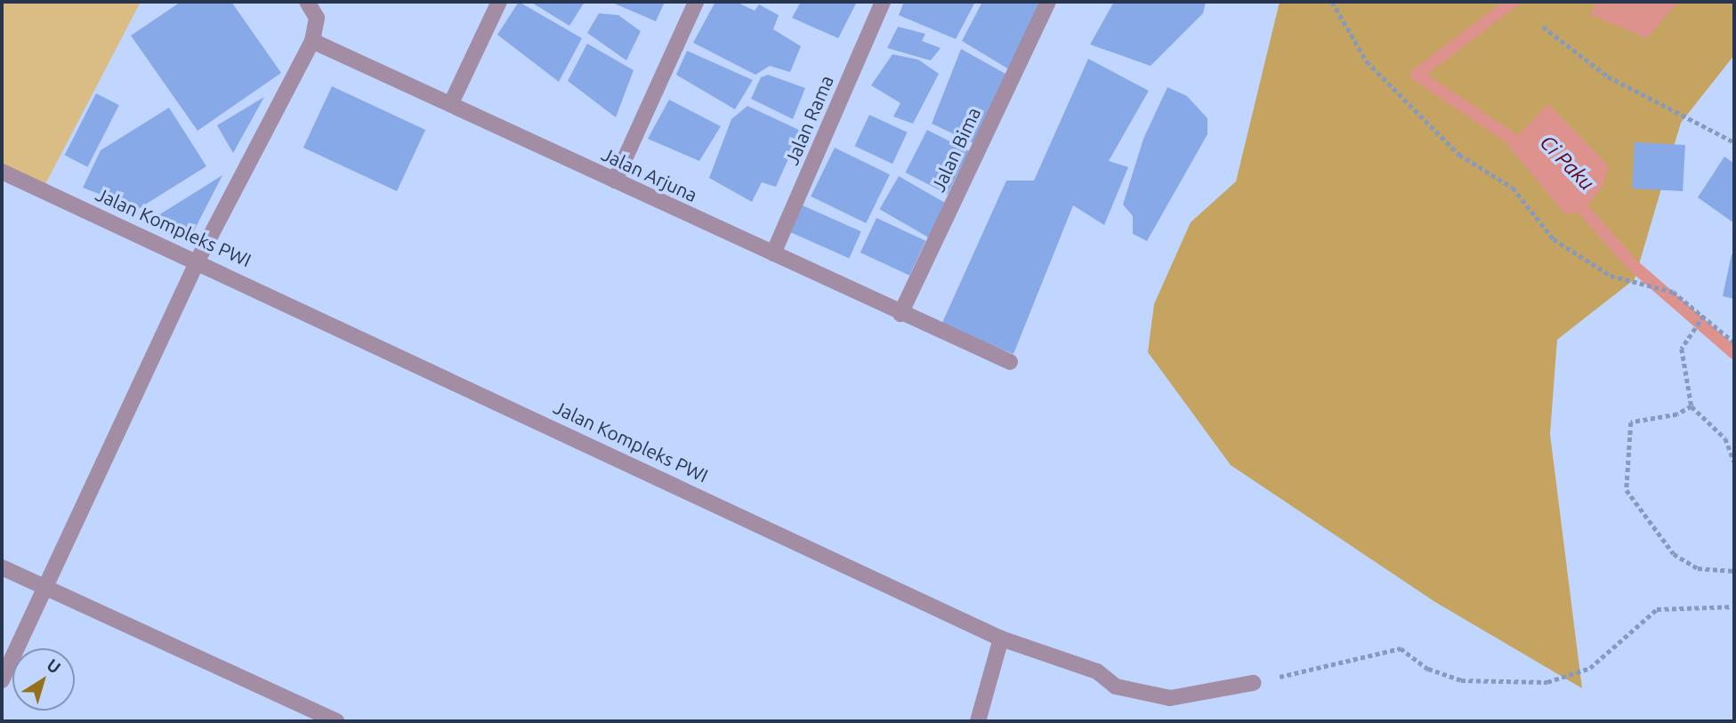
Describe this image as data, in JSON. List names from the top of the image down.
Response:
{
  "streets": {
    "street": [
      "Jalan Rama",
      "Jalan Bima",
      "Jalan Arjuna",
      "Jalan Kompleks PWI"
    ]
  },
  "crossings": [
    ["Jalan Rama", "Jalan Arjuna"],
    ["Jalan Bima", "Jalan Arjuna"]
  ],
  "water": ["Ci Paku"],
  "north": "top right"
}
